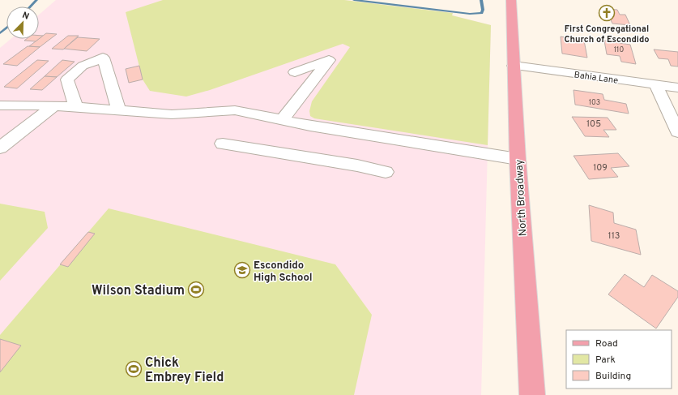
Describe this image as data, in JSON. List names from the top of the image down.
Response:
{
  "streets": {
    "main road": ["North Broadway"],
    "street": ["Bahia Lane"]
  },
  "crossings": [
    ["Bahia Lane", "North Broadway"]
  ],
  "places": {
    "church": ["First Congregational Church of Escondido"],
    "school or university": ["Escondido High School"],
    "sports": ["Wilson Stadium", "Chick Embrey Field"]
  },
  "house_numbers": [
    "110",
    "103",
    "105",
    "109",
    "113"
  ],
  "legend": ["Road", "Park", "Building"],
  "north": "top right"
}
